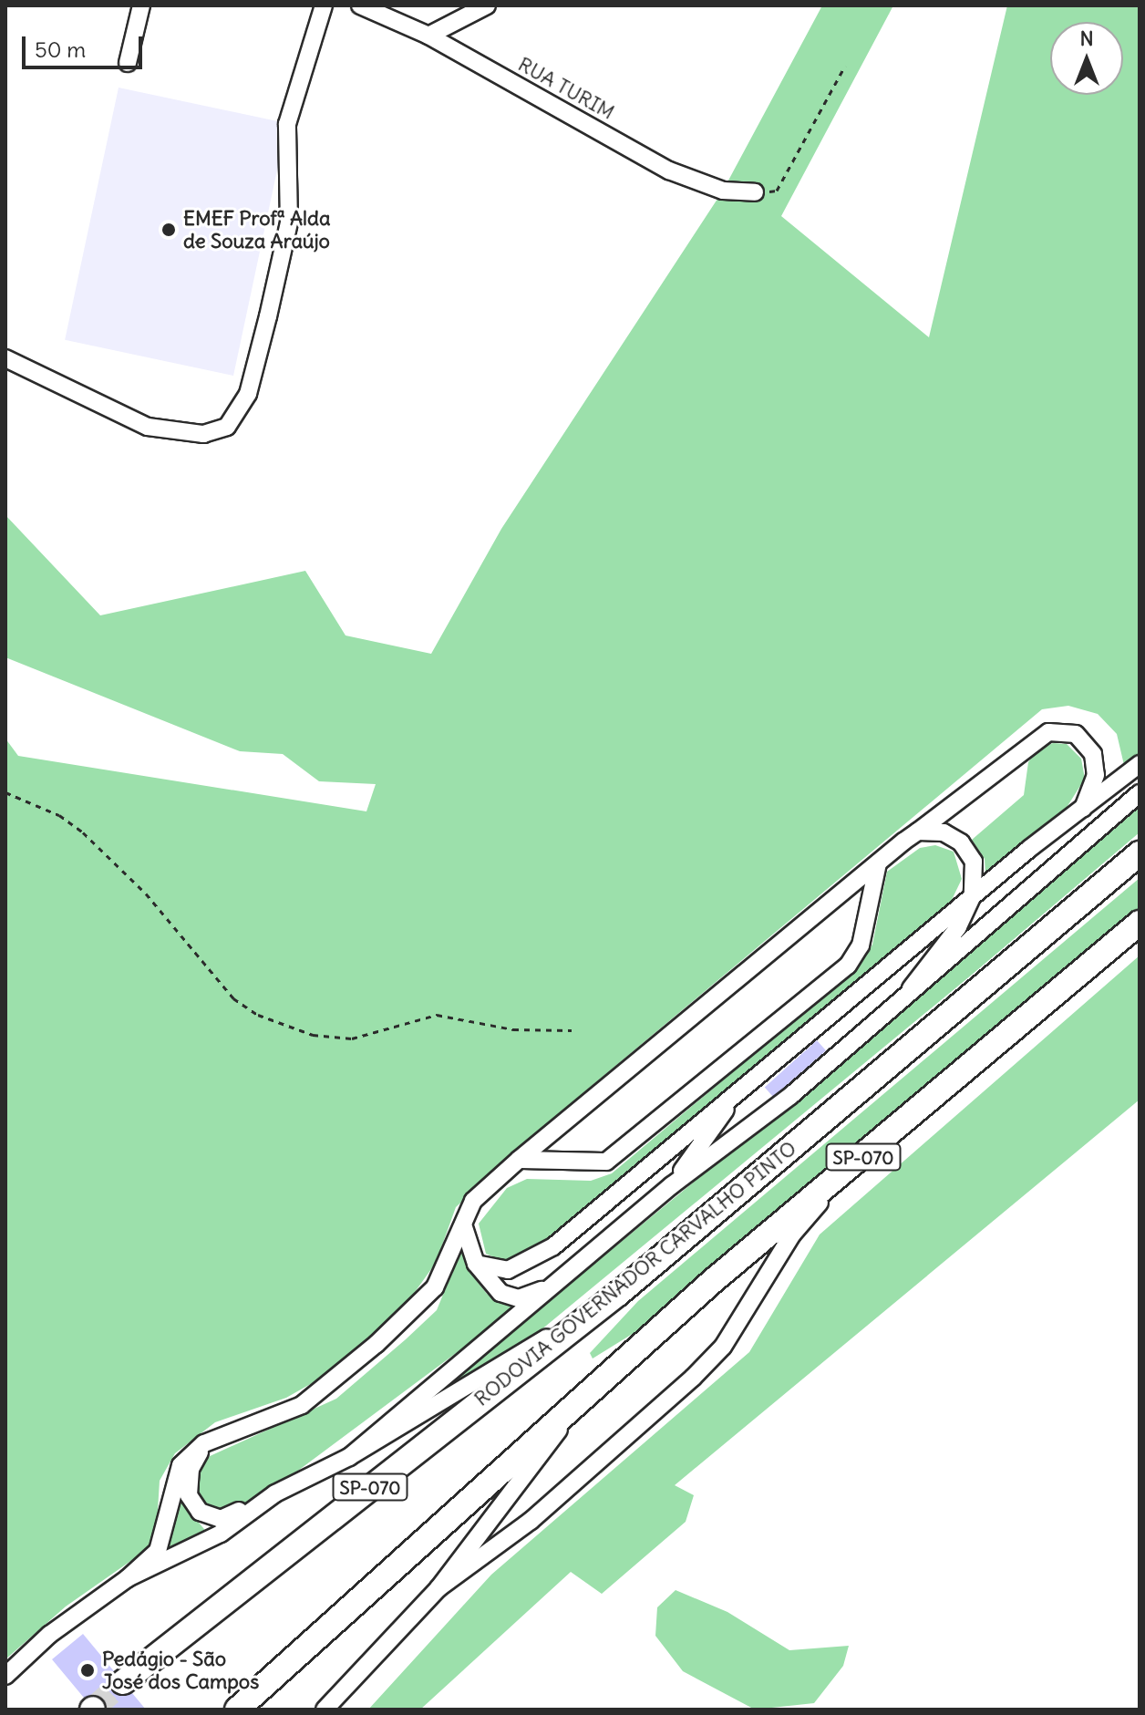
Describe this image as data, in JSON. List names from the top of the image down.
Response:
{
  "streets": {
    "highway": ["SP-070", "RODOVIA GOVERNADOR CARVALHO PINTO"],
    "street": ["RUA TURIM"]
  },
  "places": ["EMEF Profª Alda de Souza Araújo", "Pedágio - São José dos Campos"],
  "scale_bar": "50 m",
  "north": "top"
}
